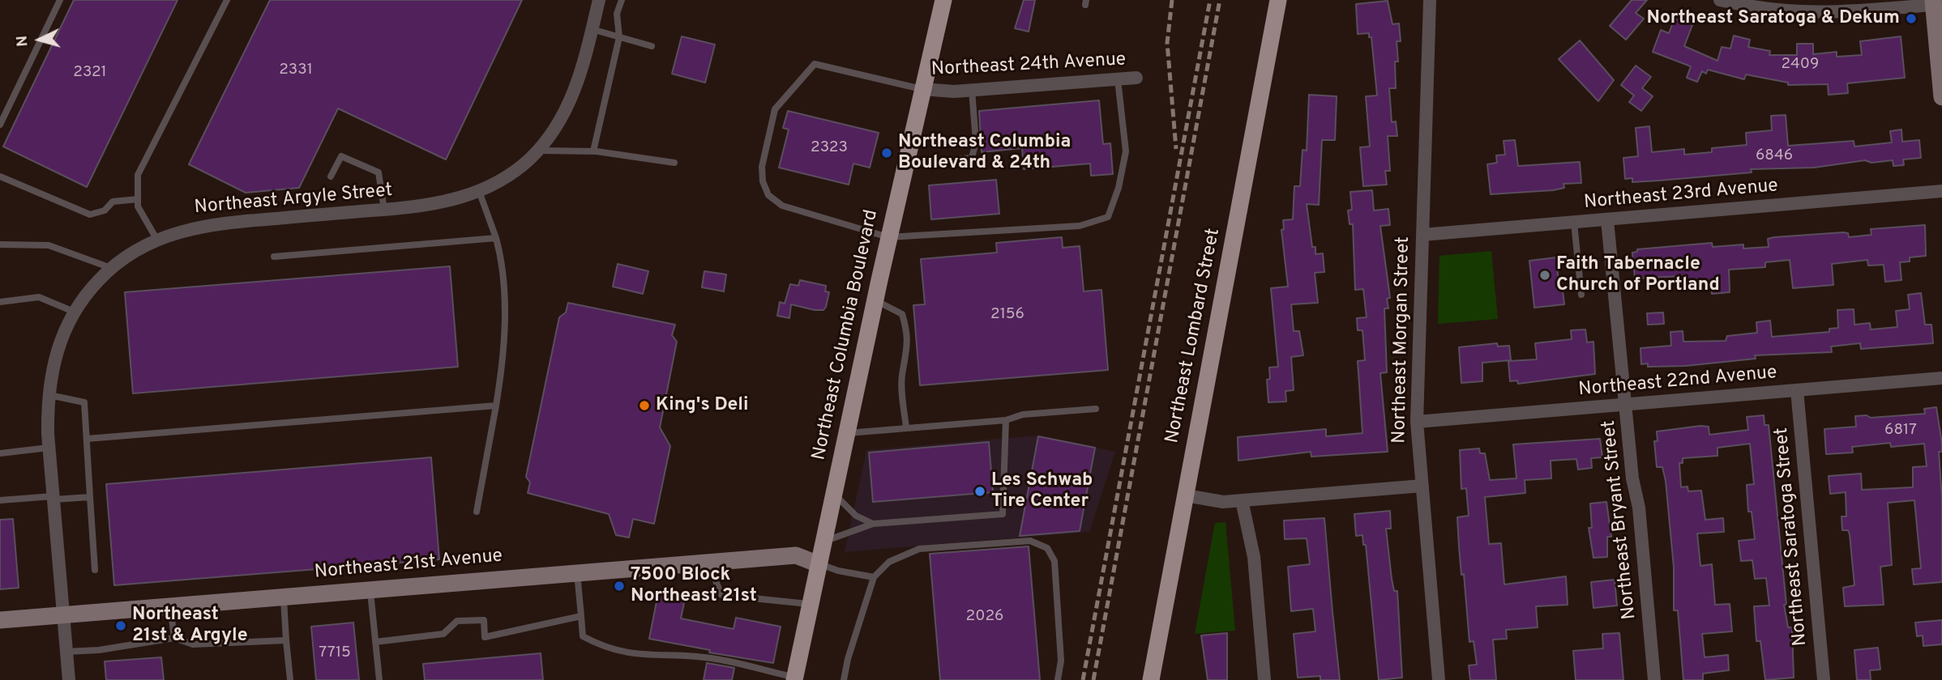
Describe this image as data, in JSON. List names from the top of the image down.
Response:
{
  "streets": {
    "main road": ["Northeast Columbia Boulevard", "Northeast Lombard Street"],
    "street": [
      "Northeast 24th Avenue",
      "Northeast 23rd Avenue",
      "Northeast Argyle Street",
      "Northeast Morgan Street",
      "Northeast 22nd Avenue",
      "Northeast Bryant Street",
      "Northeast Saratoga Street",
      "Northeast 21st Avenue"
    ]
  },
  "crossings": [
    ["Northeast 24th Avenue", "Northeast Columbia Boulevard"],
    ["Northeast 23rd Avenue", "Northeast Morgan Street"],
    ["Northeast 23rd Avenue", "Northeast Bryant Street"],
    ["Northeast Argyle Street", "Northeast 21st Avenue"],
    ["Northeast Columbia Boulevard", "Northeast 21st Avenue"],
    ["Northeast Morgan Street", "Northeast 22nd Avenue"],
    ["Northeast 22nd Avenue", "Northeast Bryant Street"],
    ["Northeast 22nd Avenue", "Northeast Saratoga Street"]
  ],
  "places": [
    "Northeast Saratoga & Dekum",
    "Northeast Columbia Boulevard & 24th",
    "Faith Tabernacle Church of Portland",
    "King's Deli",
    "Les Schwab Tire Center",
    "7500 Block Northeast 21st",
    "Northeast 21st & Argyle"
  ],
  "house_numbers": [
    "2409",
    "2331",
    "2321",
    "2323",
    "6846",
    "2156",
    "6817",
    "2026",
    "7715"
  ],
  "north": "left"
}
